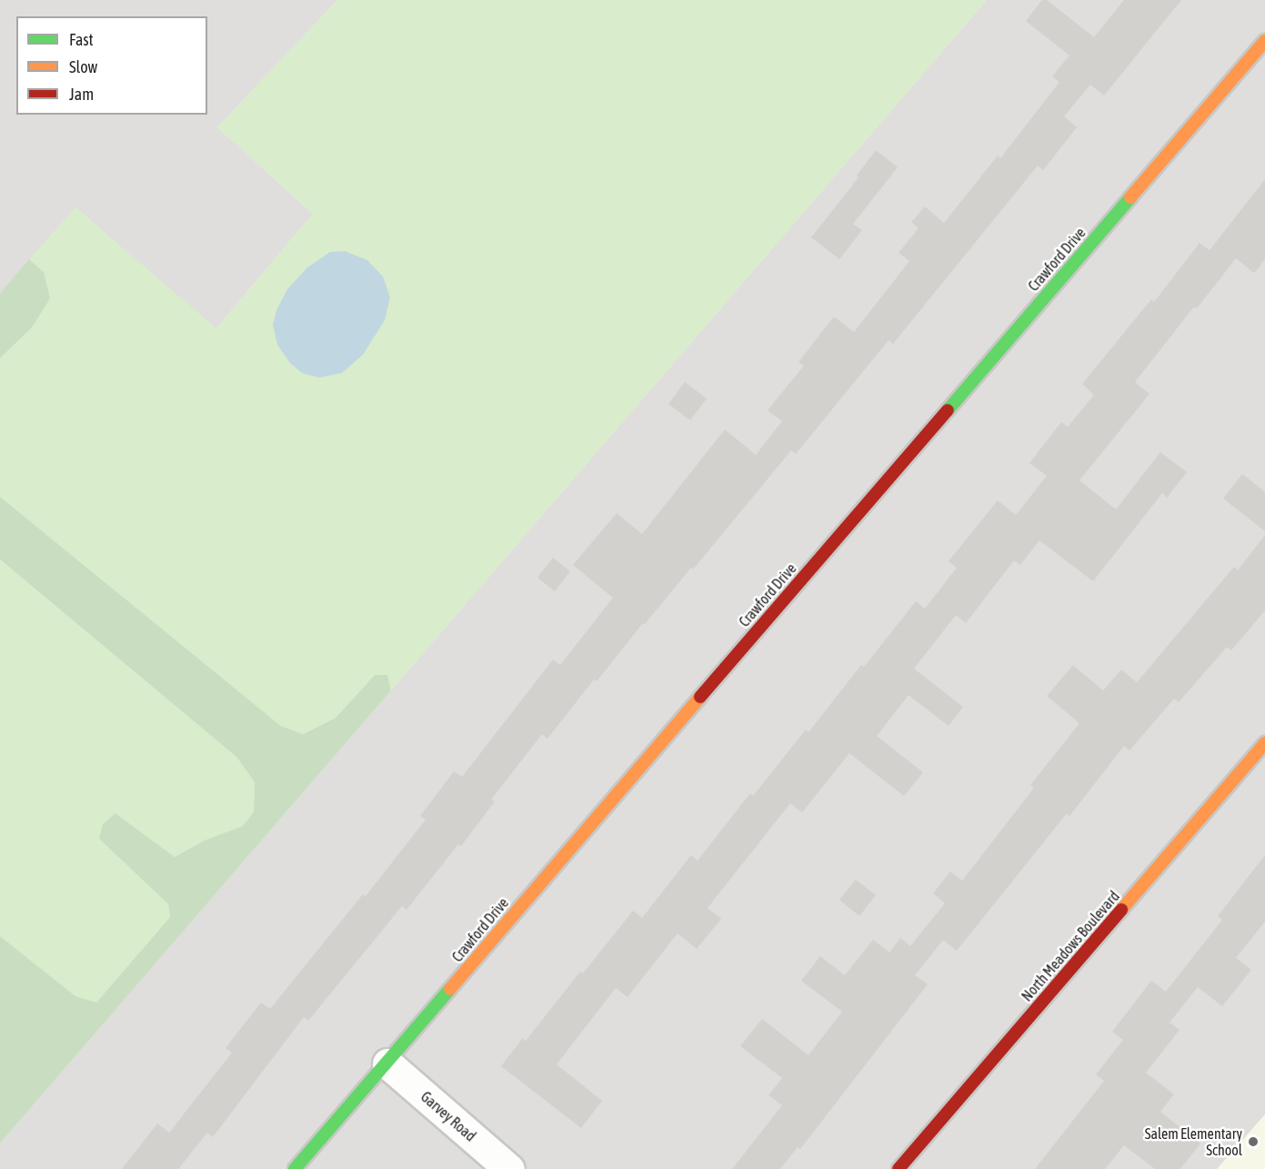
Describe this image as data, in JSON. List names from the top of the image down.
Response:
{
  "streets": {
    "street": ["Crawford Drive", "North Meadows Boulevard", "Garvey Road"]
  },
  "crossings": [
    ["Crawford Drive", "Garvey Road"]
  ],
  "places": ["Salem Elementary School"],
  "legend": ["Fast", "Slow", "Jam"]
}
